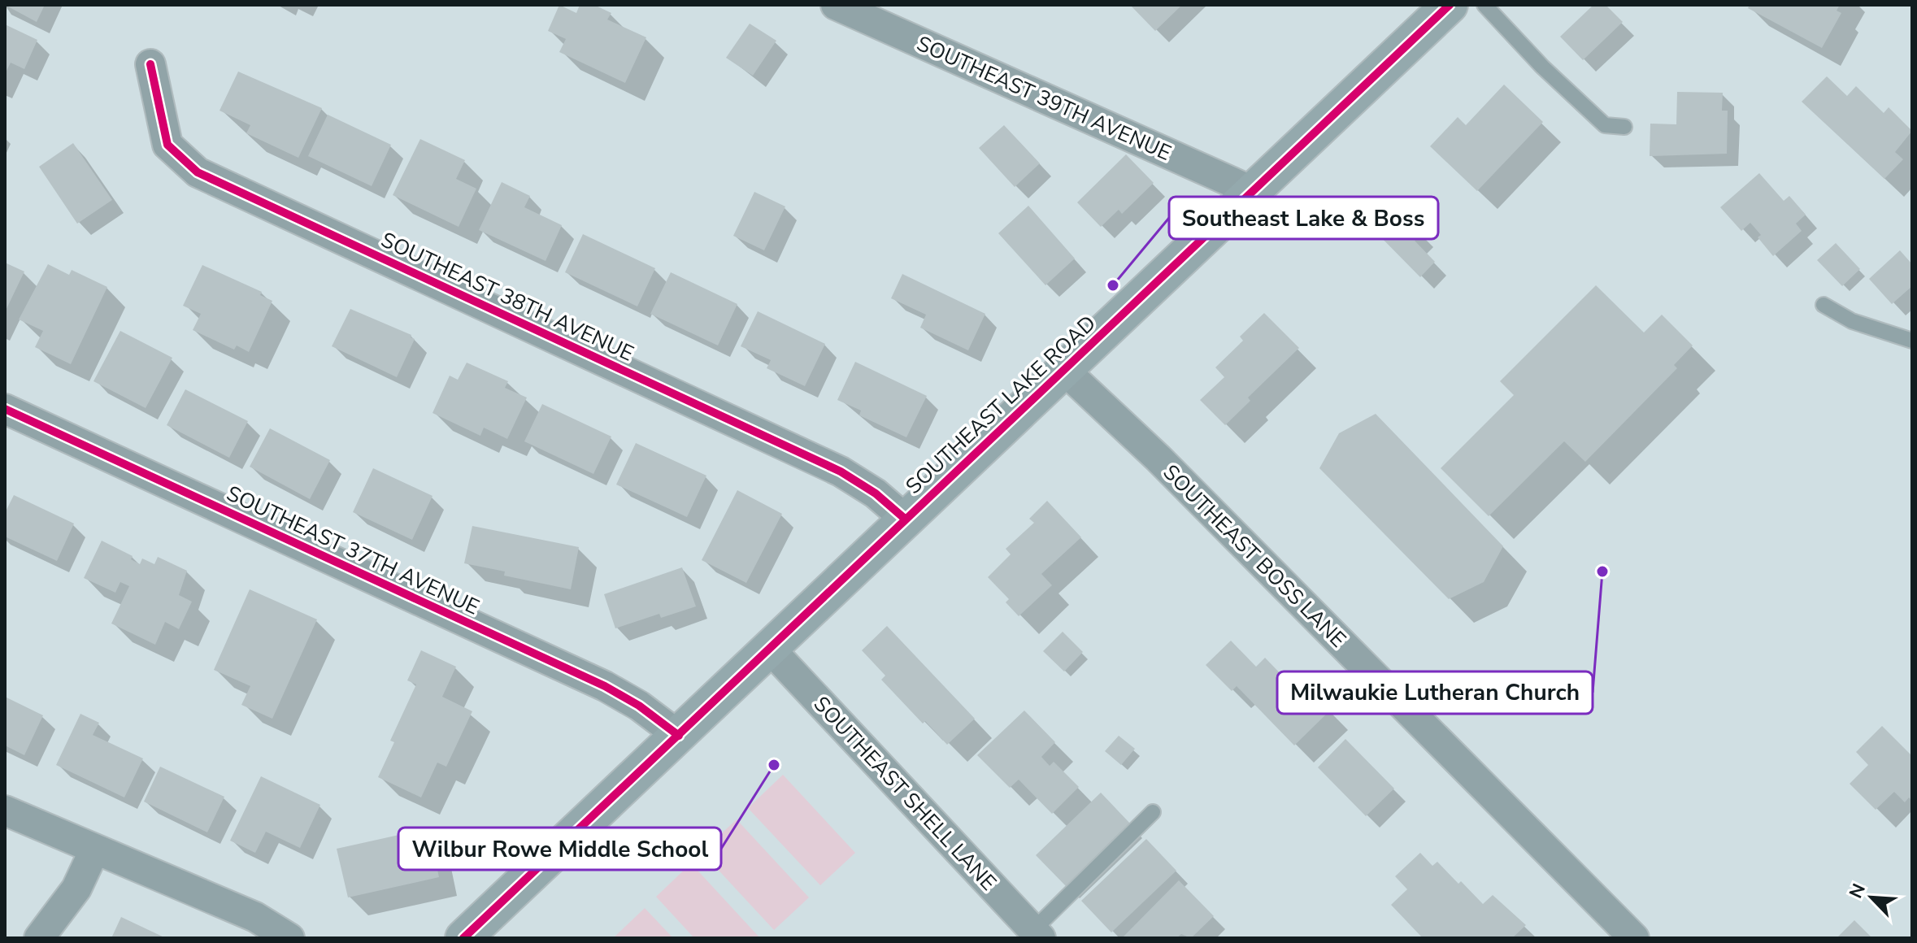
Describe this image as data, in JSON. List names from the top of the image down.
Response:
{
  "streets": {
    "main road": ["SOUTHEAST LAKE ROAD"],
    "street": [
      "SOUTHEAST 39TH AVENUE",
      "SOUTHEAST 38TH AVENUE",
      "SOUTHEAST 37TH AVENUE",
      "SOUTHEAST BOSS LANE",
      "SOUTHEAST SHELL LANE"
    ]
  },
  "crossings": [
    ["SOUTHEAST 39TH AVENUE", "SOUTHEAST LAKE ROAD"],
    ["SOUTHEAST 38TH AVENUE", "SOUTHEAST LAKE ROAD"],
    ["SOUTHEAST LAKE ROAD", "SOUTHEAST 37TH AVENUE"],
    ["SOUTHEAST LAKE ROAD", "SOUTHEAST BOSS LANE"],
    ["SOUTHEAST LAKE ROAD", "SOUTHEAST SHELL LANE"]
  ],
  "places": ["Southeast Lake & Boss", "Milwaukie Lutheran Church", "Wilbur Rowe Middle School"],
  "north": "top left"
}
